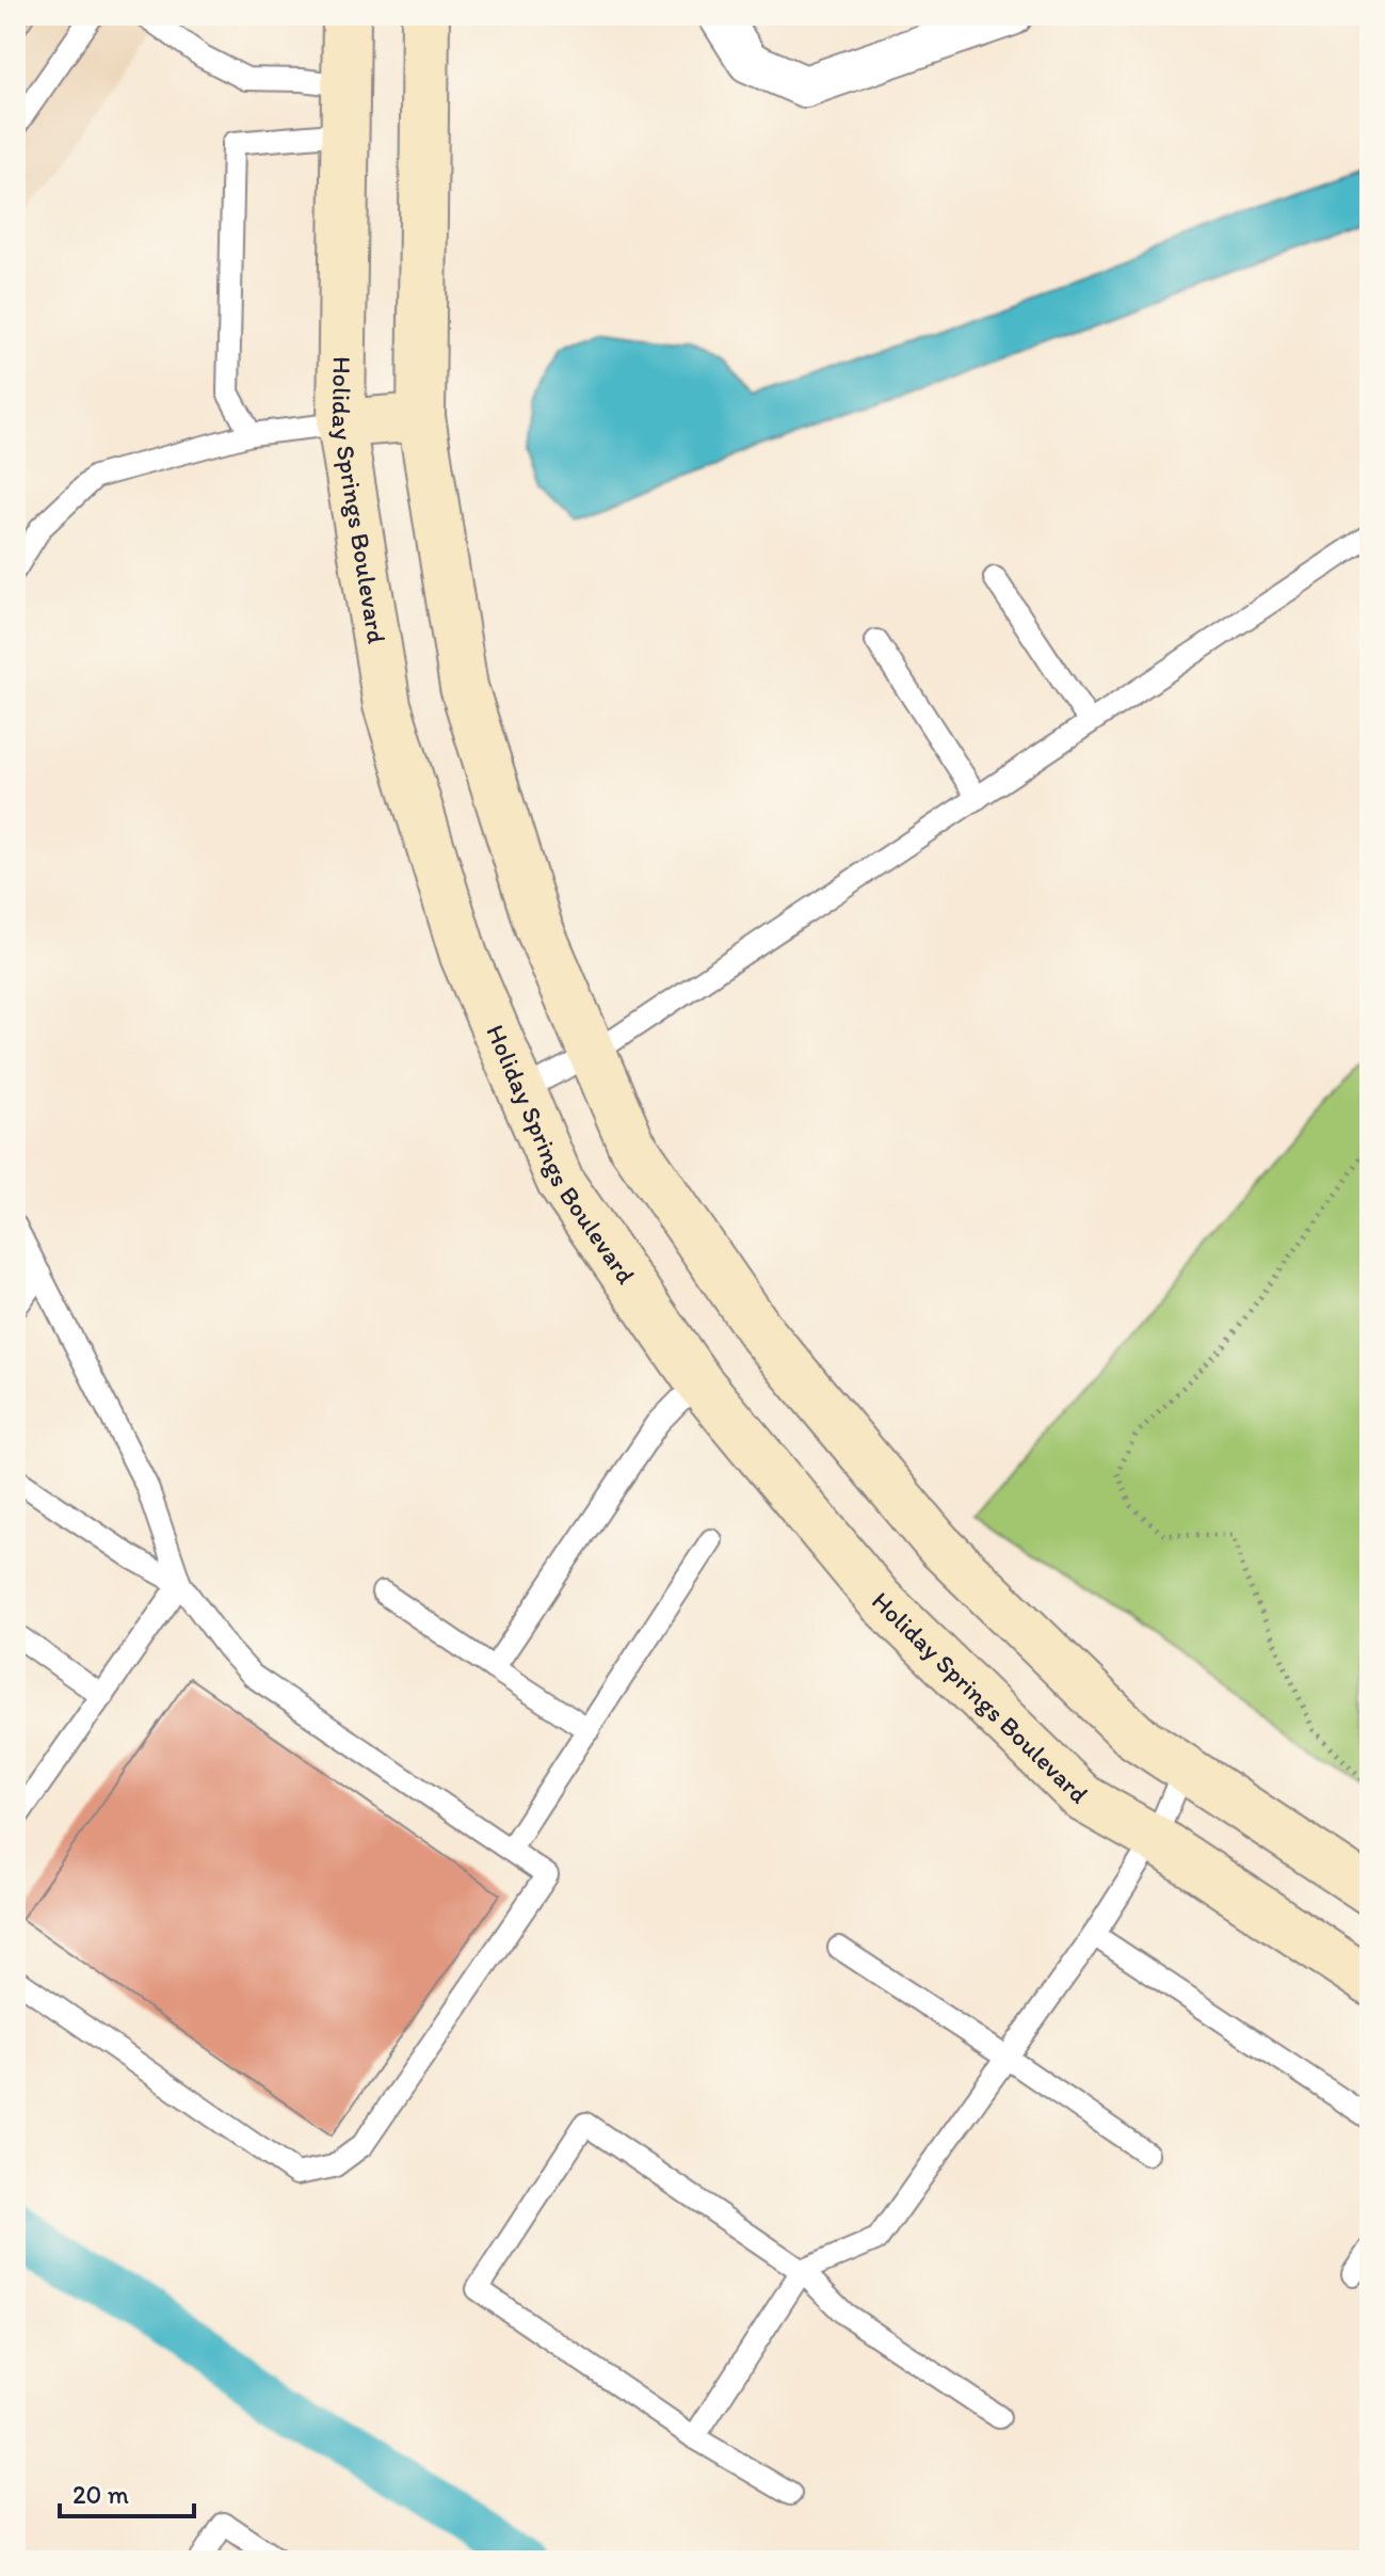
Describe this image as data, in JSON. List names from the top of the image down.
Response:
{
  "streets": {
    "street": ["Holiday Springs Boulevard"]
  },
  "scale_bar": "20 m"
}
